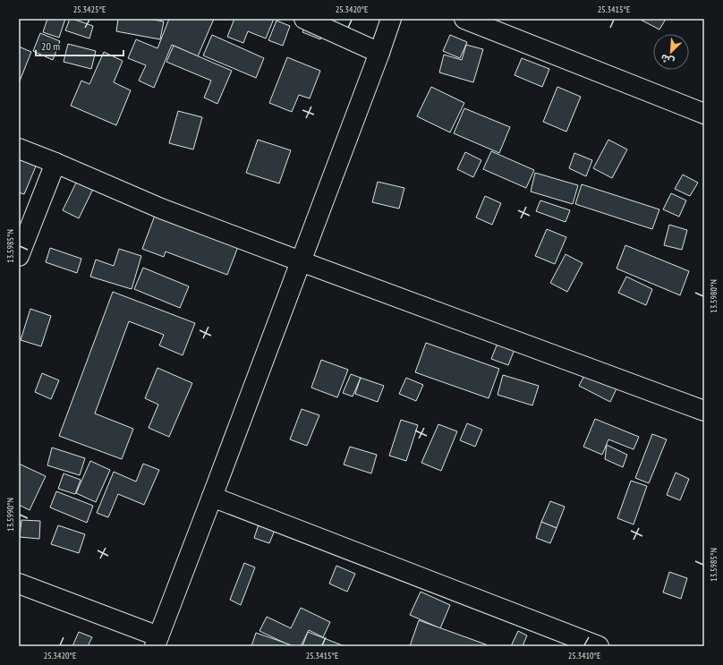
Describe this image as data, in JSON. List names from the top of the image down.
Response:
{
  "scale_bar": "20 m",
  "north": "bottom left",
  "coordinates": [
    "25.3425°E",
    "25.3420°E",
    "25.3415°E",
    "13.5985°N",
    "13.5980°N",
    "13.5990°N",
    "25.3410°E"
  ]
}
